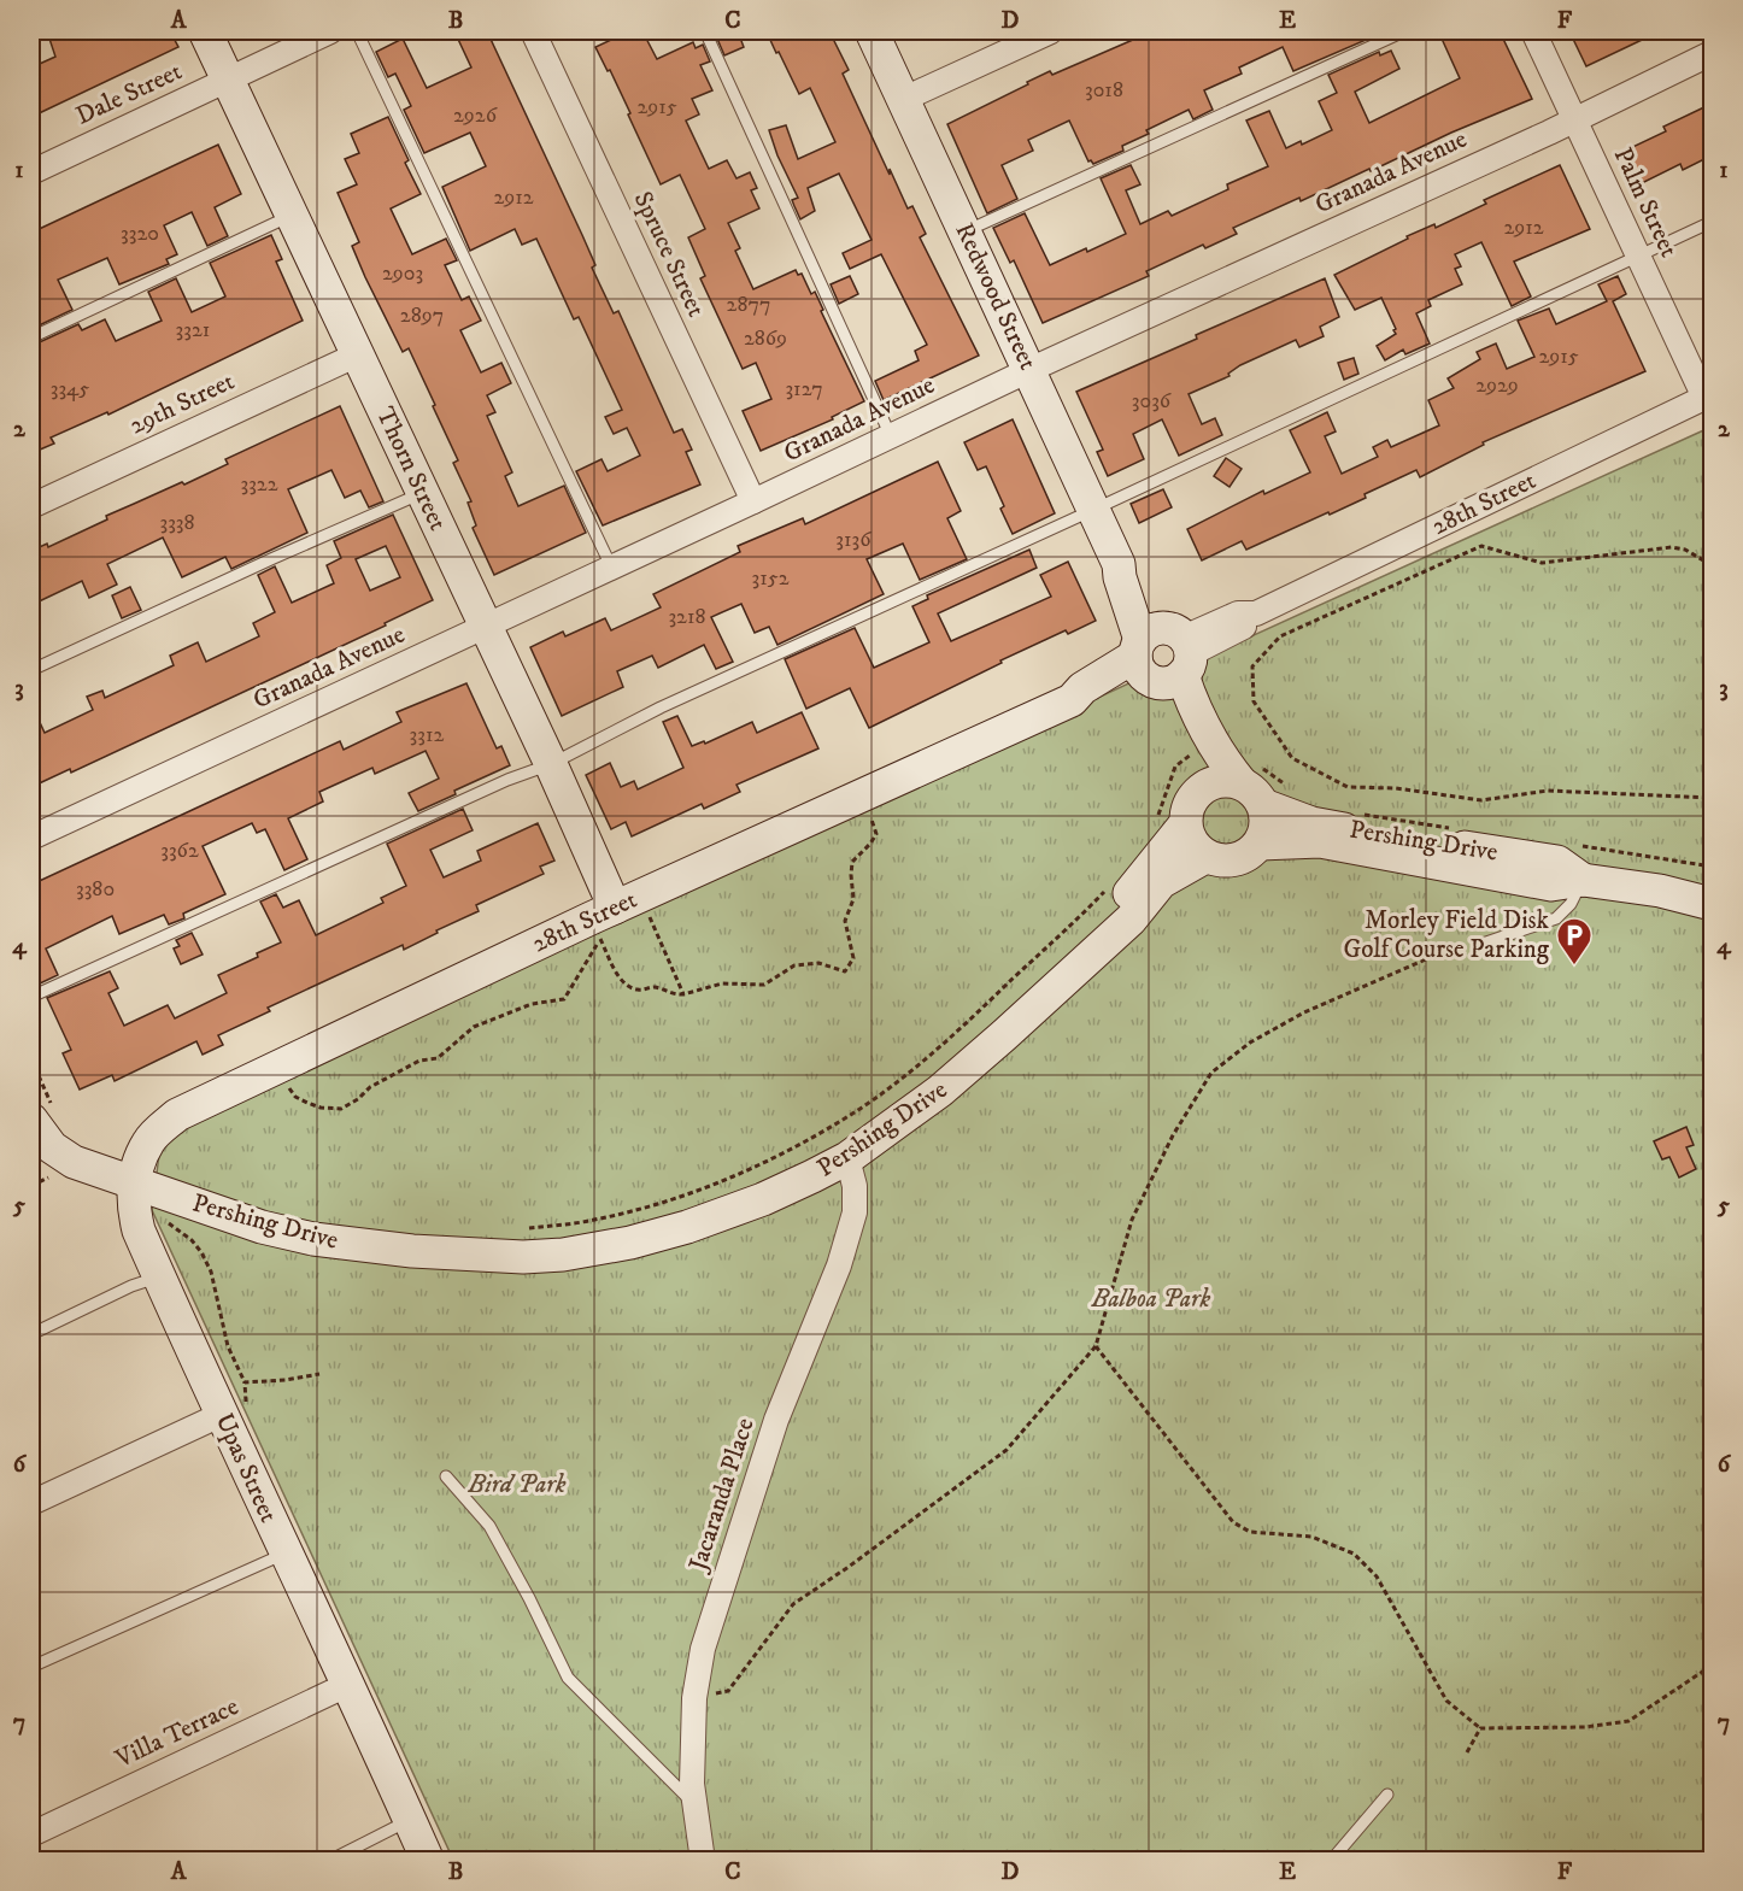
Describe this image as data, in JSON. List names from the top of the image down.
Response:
{
  "streets": {
    "street": [
      "Dale Street",
      "Granada Avenue",
      "Palm Street",
      "Spruce Street",
      "Redwood Street",
      "29th Street",
      "Thorn Street",
      "28th Street",
      "Pershing Drive",
      "Upas Street",
      "Jacaranda Place",
      "Villa Terrace"
    ]
  },
  "crossings": [
    ["Dale Street", "Thorn Street"],
    ["Granada Avenue", "Palm Street"],
    ["Granada Avenue", "Spruce Street"],
    ["Granada Avenue", "Redwood Street"],
    ["Granada Avenue", "Thorn Street"],
    ["Palm Street", "28th Street"],
    ["Redwood Street", "28th Street"],
    ["Redwood Street", "Pershing Drive"],
    ["29th Street", "Thorn Street"],
    ["Thorn Street", "28th Street"],
    ["28th Street", "Pershing Drive"],
    ["28th Street", "Upas Street"],
    ["Pershing Drive", "Upas Street"],
    ["Pershing Drive", "Jacaranda Place"],
    ["Upas Street", "Villa Terrace"]
  ],
  "parks": ["Balboa Park", "Bird Park"],
  "places": {
    "parking": ["Morley Field Disk Golf Course Parking"]
  },
  "house_numbers": [
    "3018",
    "2915",
    "2926",
    "2912",
    "2912",
    "3320",
    "2903",
    "2877",
    "2897",
    "3321",
    "2869",
    "2915",
    "2929",
    "3345",
    "3127",
    "3036",
    "3322",
    "3338",
    "3136",
    "3152",
    "3218",
    "3312",
    "3362",
    "3380"
  ],
  "grid": {
    "columns": [
      "A",
      "B",
      "C",
      "D",
      "E",
      "F"
    ],
    "rows": [
      "1",
      "2",
      "3",
      "4",
      "5",
      "6",
      "7"
    ]
  }
}
